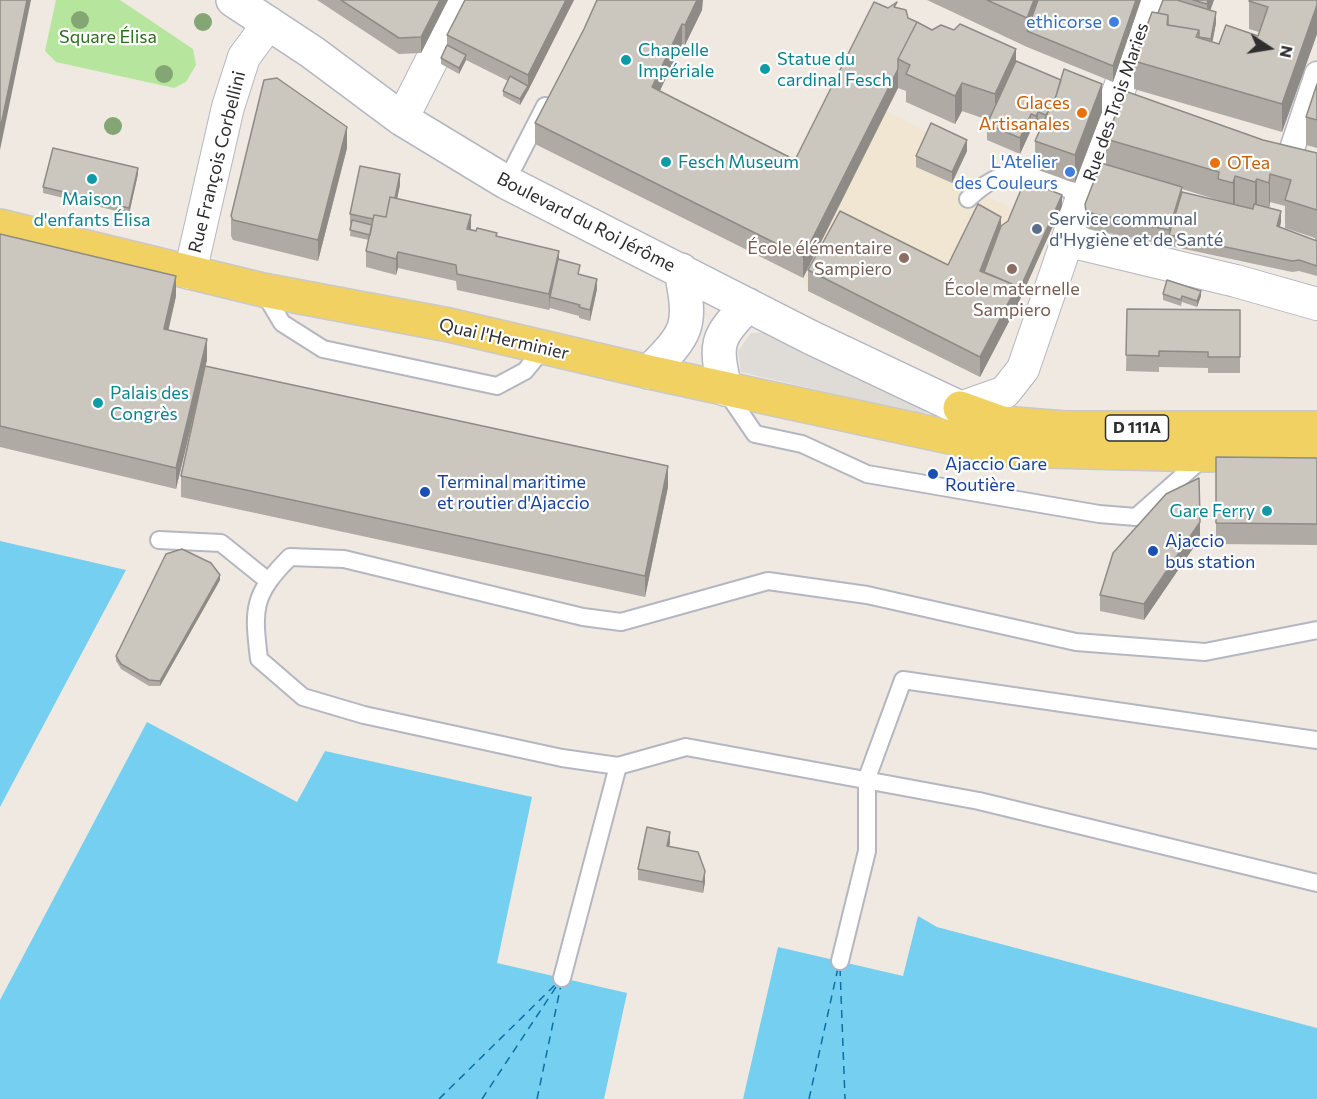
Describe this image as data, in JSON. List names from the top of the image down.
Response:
{
  "streets": {
    "main road": ["Boulevard du Roi Jérôme", "Quai l'Herminier", "D 111A"],
    "street": ["Rue des Trois Maries", "Rue François Corbellini"]
  },
  "crossings": [
    ["Rue des Trois Maries", "Boulevard du Roi Jérôme"],
    ["Rue des Trois Maries", "D 111A"],
    ["Rue François Corbellini", "Boulevard du Roi Jérôme"],
    ["Rue François Corbellini", "Quai l'Herminier"],
    ["Boulevard du Roi Jérôme", "D 111A"],
    ["Quai l'Herminier", "D 111A"]
  ],
  "parks": ["Square Élisa"],
  "places": [
    "ethicorse",
    "Chapelle Impériale",
    "Statue du cardinal Fesch",
    "Glaces Artisanales",
    "Fesch Museum",
    "OTea",
    "L'Atelier des Couleurs",
    "Maison d'enfants Élisa",
    "Service communal d'Hygiène et de Santé",
    "École élémentaire Sampiero",
    "École maternelle Sampiero",
    "Palais des Congrès",
    "Ajaccio Gare Routière",
    "Terminal maritime et routier d'Ajaccio",
    "Gare Ferry",
    "Ajaccio bus station"
  ],
  "north": "right"
}
